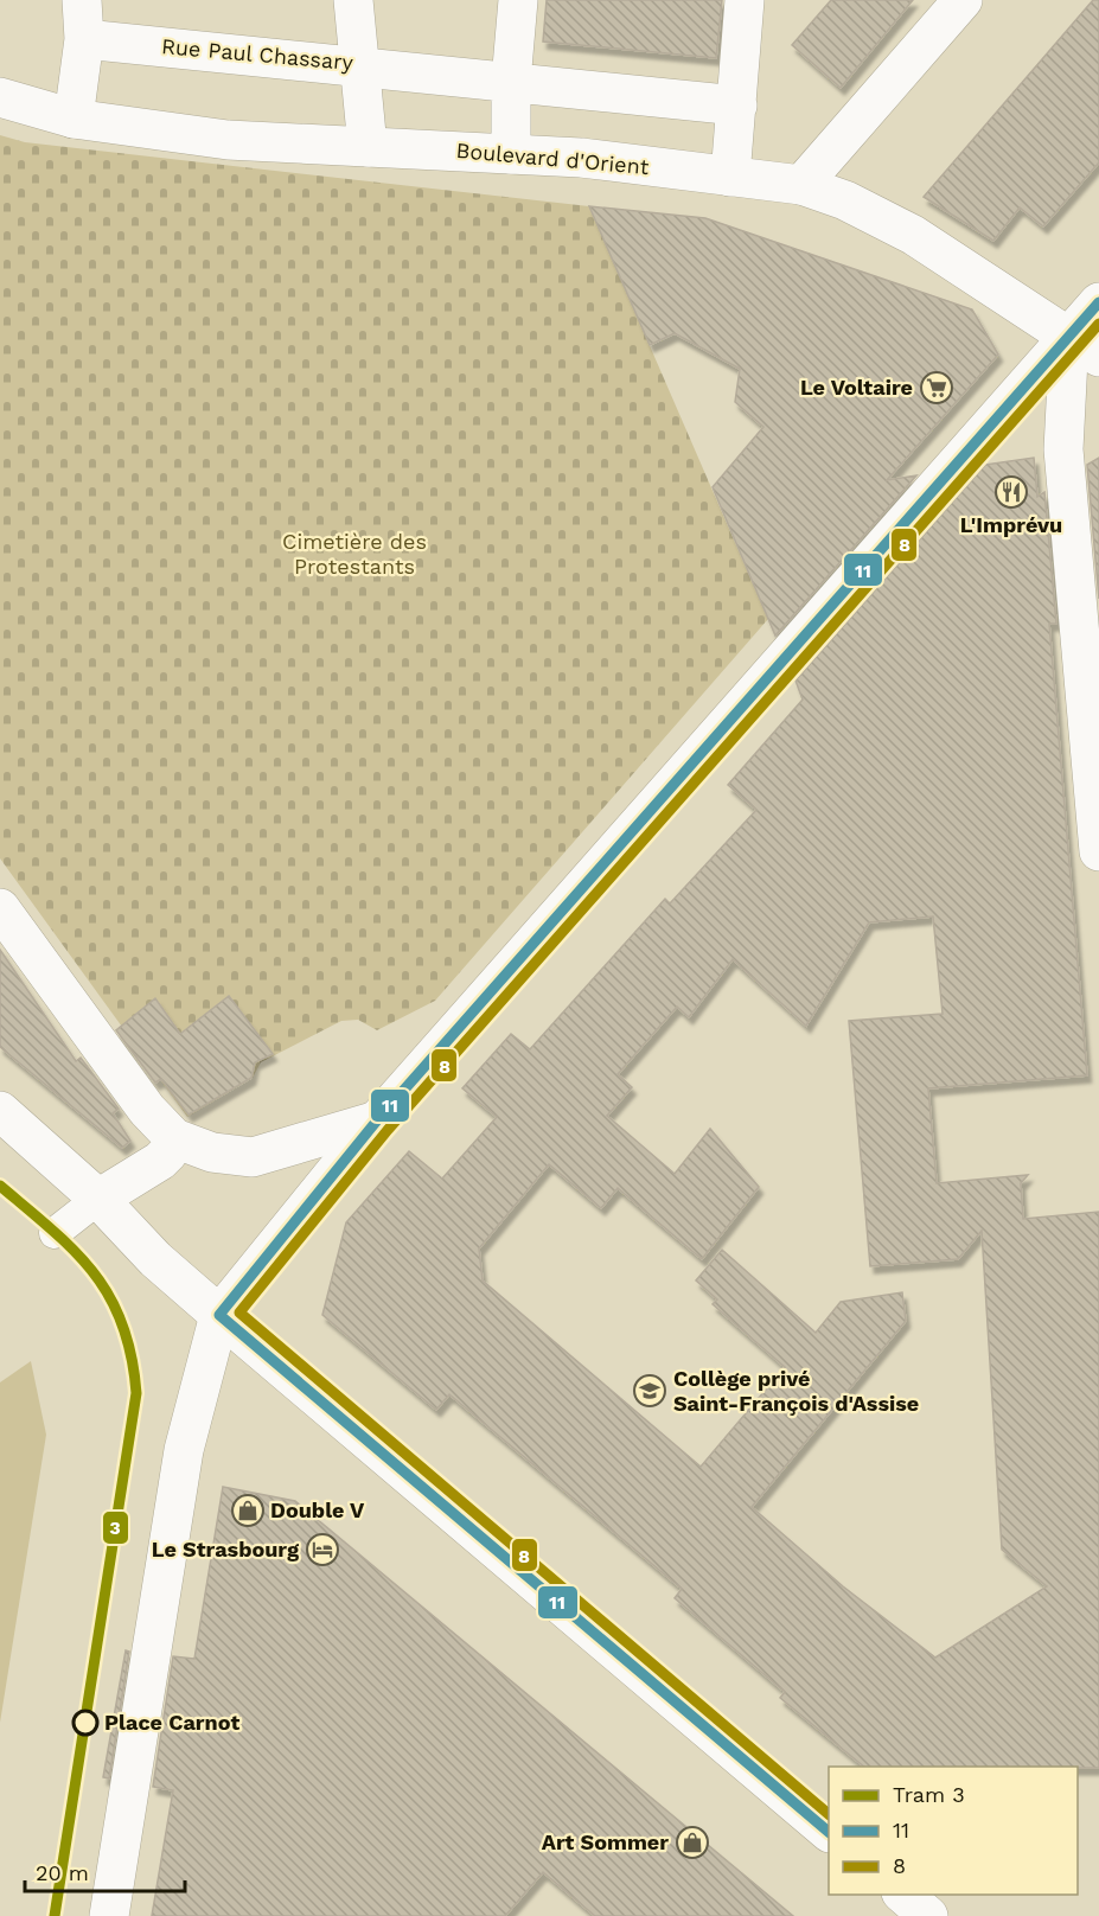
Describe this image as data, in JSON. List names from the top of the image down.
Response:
{
  "streets": {
    "street": ["Rue Paul Chassary", "Boulevard d'Orient"]
  },
  "parks": ["Cimetière des Protestants"],
  "places": {
    "supermarket": ["Le Voltaire"],
    "restaurant": ["L'Imprévu"],
    "school or university": ["Collège privé Saint-François d'Assise"],
    "shop": ["Double V", "Art Sommer"],
    "hotel": ["Le Strasbourg"],
    "other": ["Place Carnot"]
  },
  "lines": ["transit line 11", "transit line 8", "tram line 3"],
  "legend": ["Tram 3", "11", "8"],
  "scale_bar": "20 m"
}
